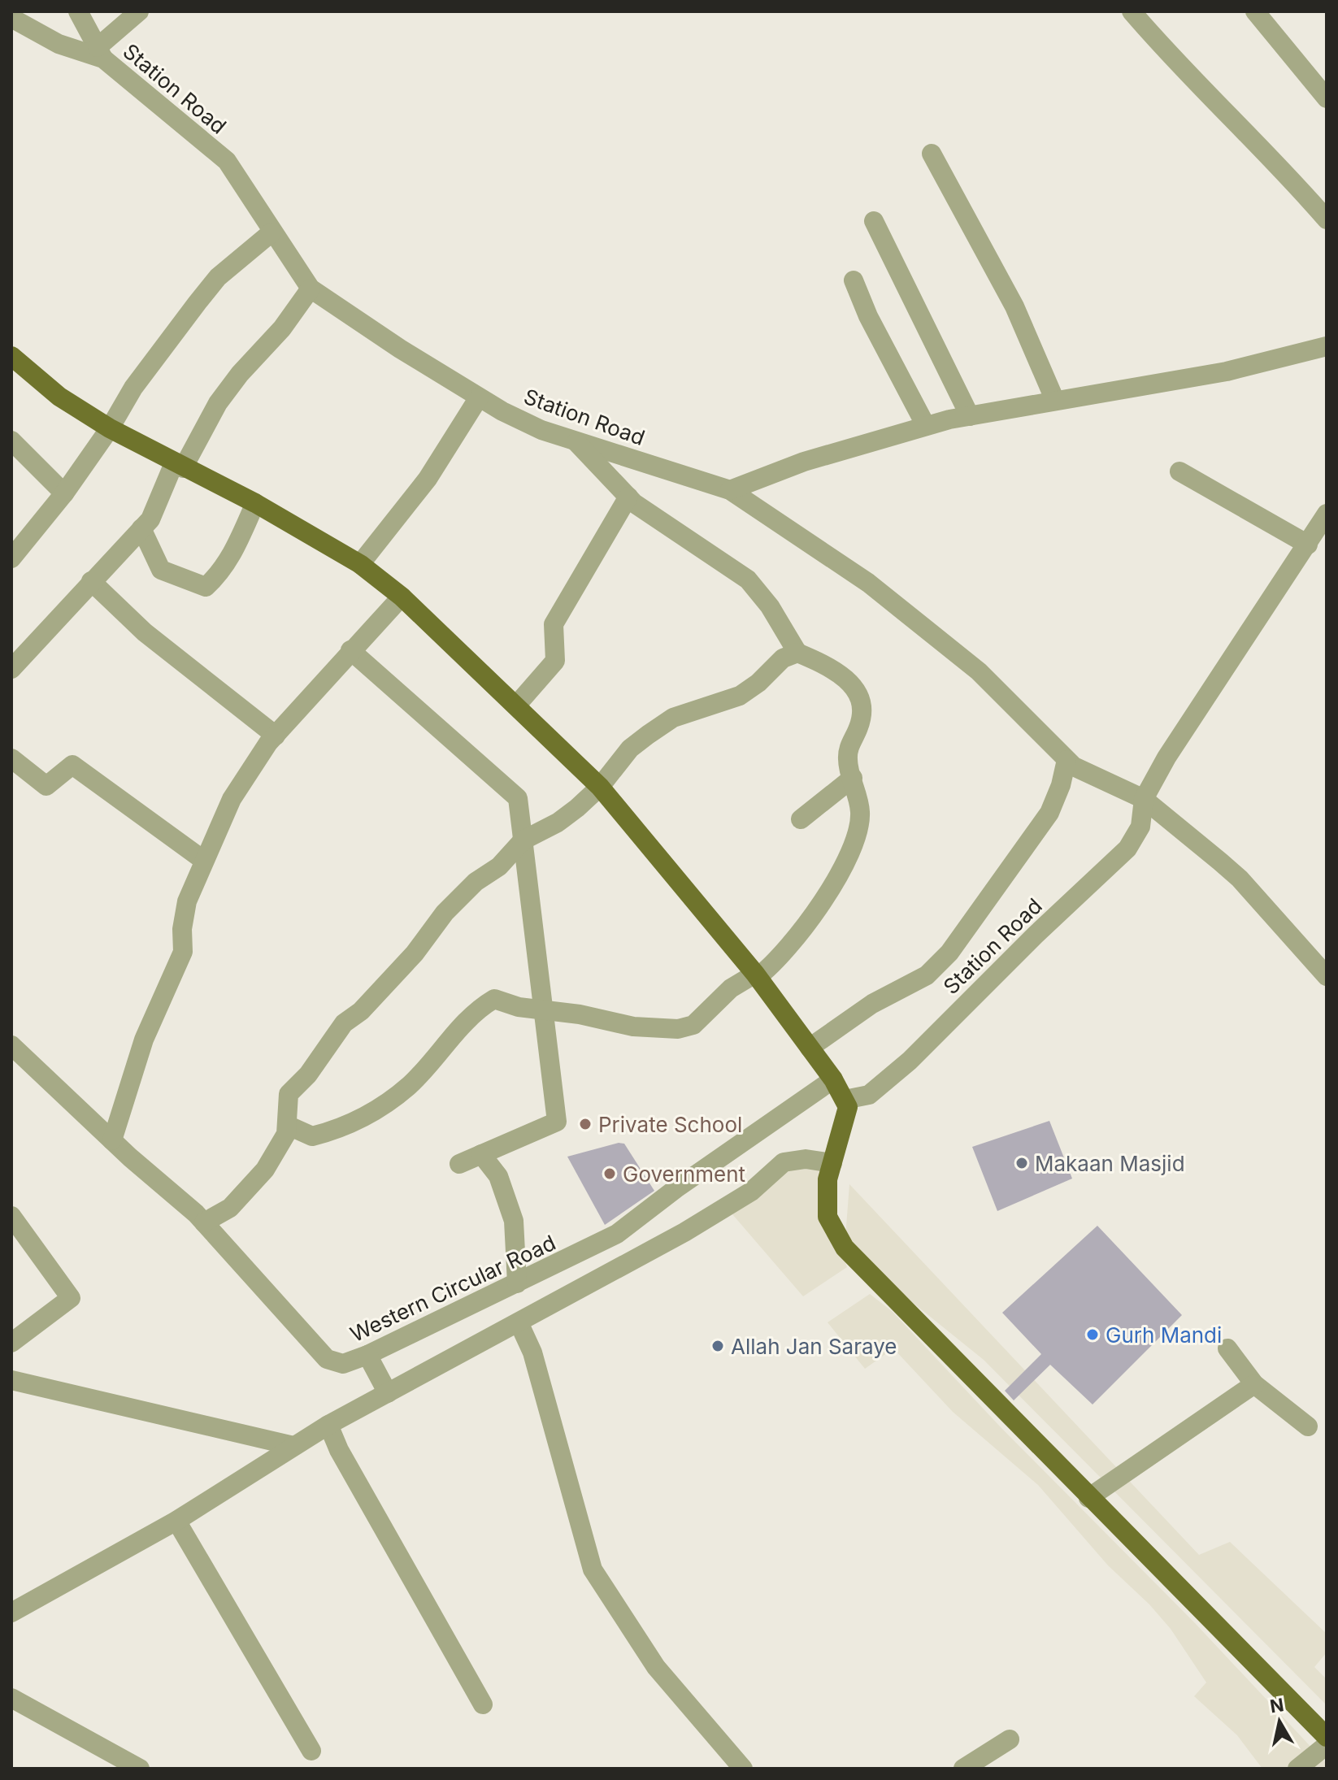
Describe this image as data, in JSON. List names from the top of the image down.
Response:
{
  "streets": {
    "street": ["Station Road", "Western Circular Road"]
  },
  "places": [
    "Private School",
    "Makaan Masjid",
    "Government",
    "Gurh Mandi",
    "Allah Jan Saraye"
  ],
  "north": "top"
}
